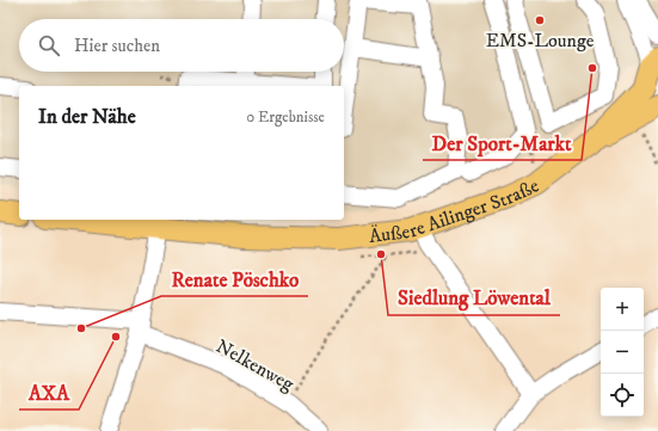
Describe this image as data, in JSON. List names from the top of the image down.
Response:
{
  "streets": {
    "main road": ["Äußere Ailinger Straße"],
    "street": ["Nelkenweg"]
  },
  "places": [
    "EMS-Lounge",
    "Der Sport-Markt",
    "Siedlung Löwental",
    "Renate Pöschko",
    "AXA"
  ],
  "page": {
    "search": "Hier suchen",
    "heading": ["In der Nähe", "0 Ergebnisse"],
    "map_buttons": ["+", "−"]
  }
}
